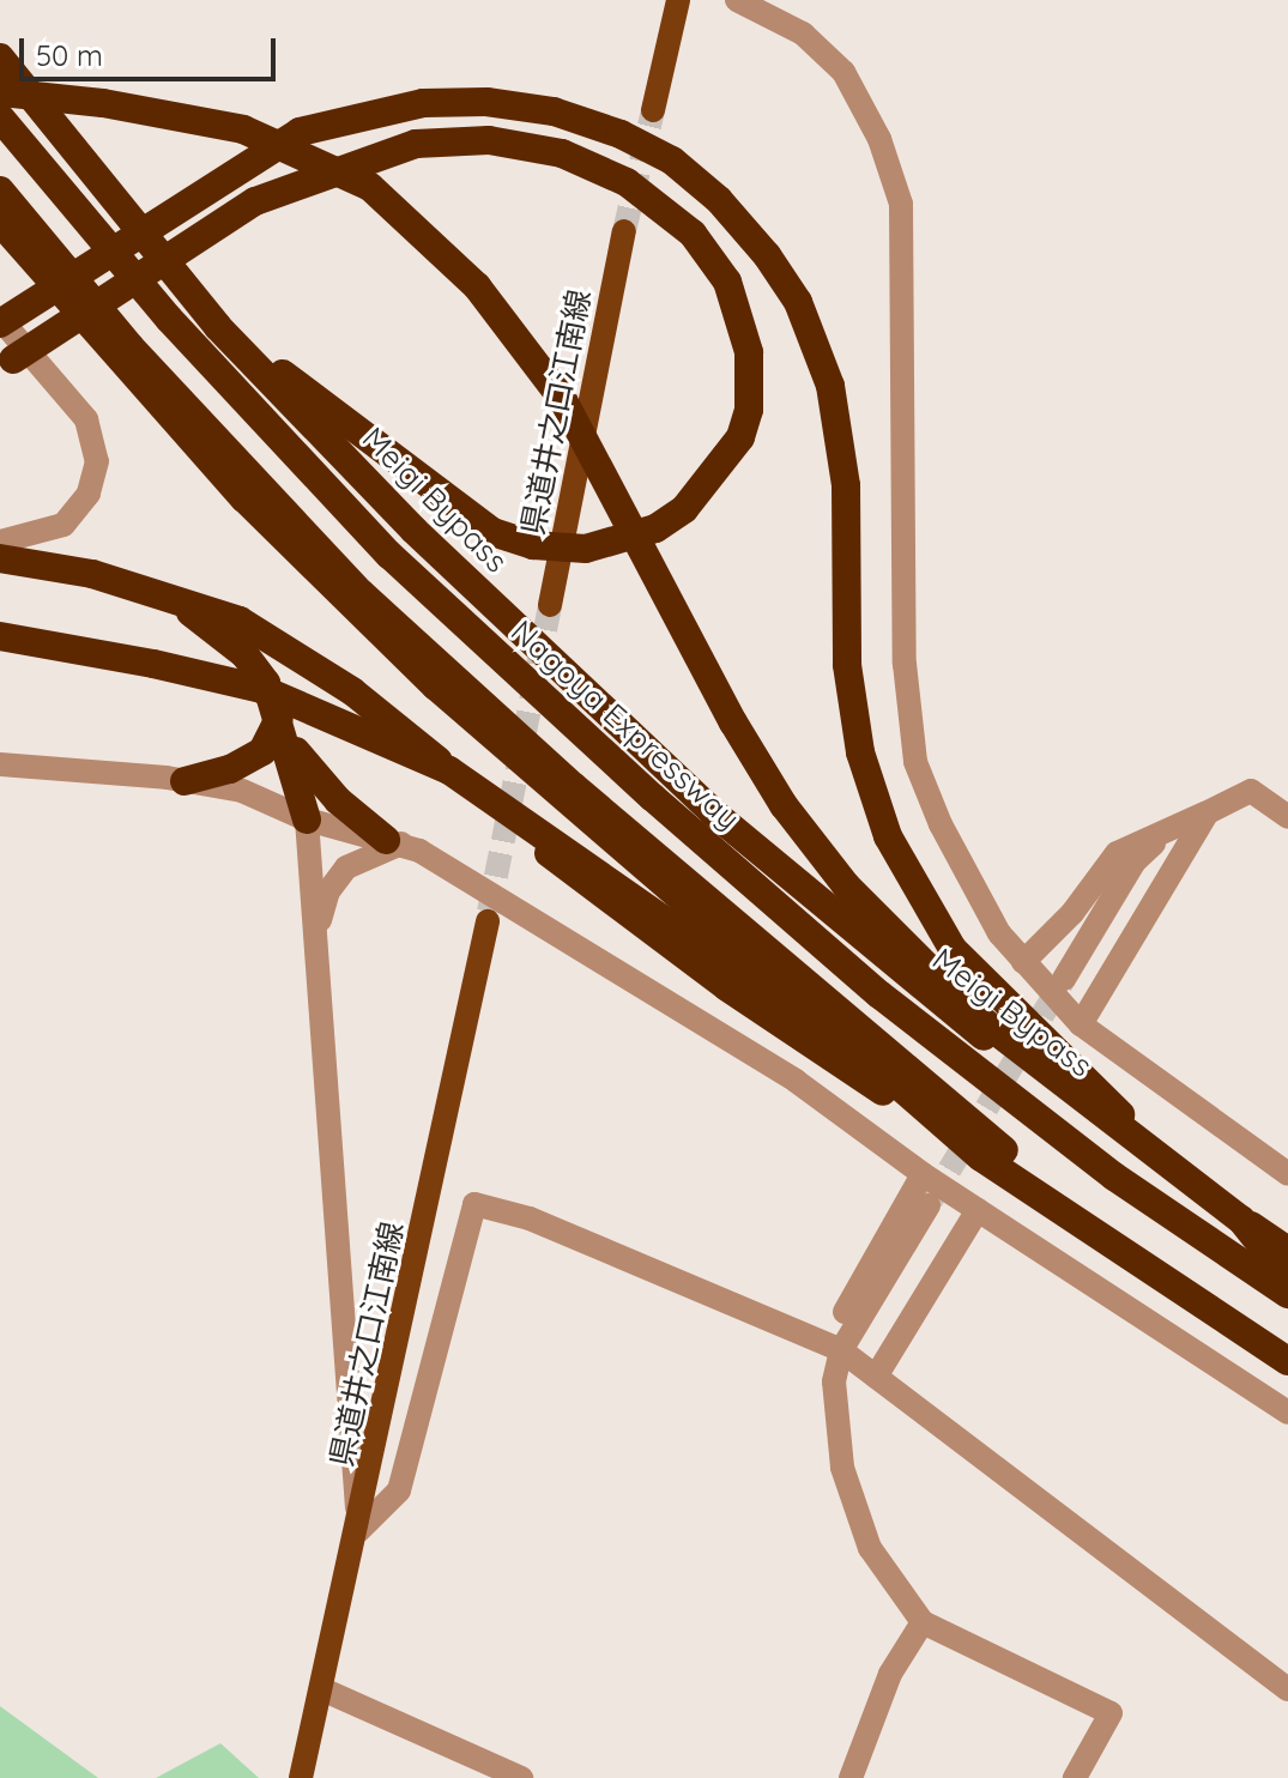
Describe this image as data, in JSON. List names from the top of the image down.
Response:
{
  "streets": {
    "highway": ["Meigi Bypass", "Nagoya Expressway"],
    "main road": ["県道井之口江南線"]
  },
  "scale_bar": "50 m"
}
